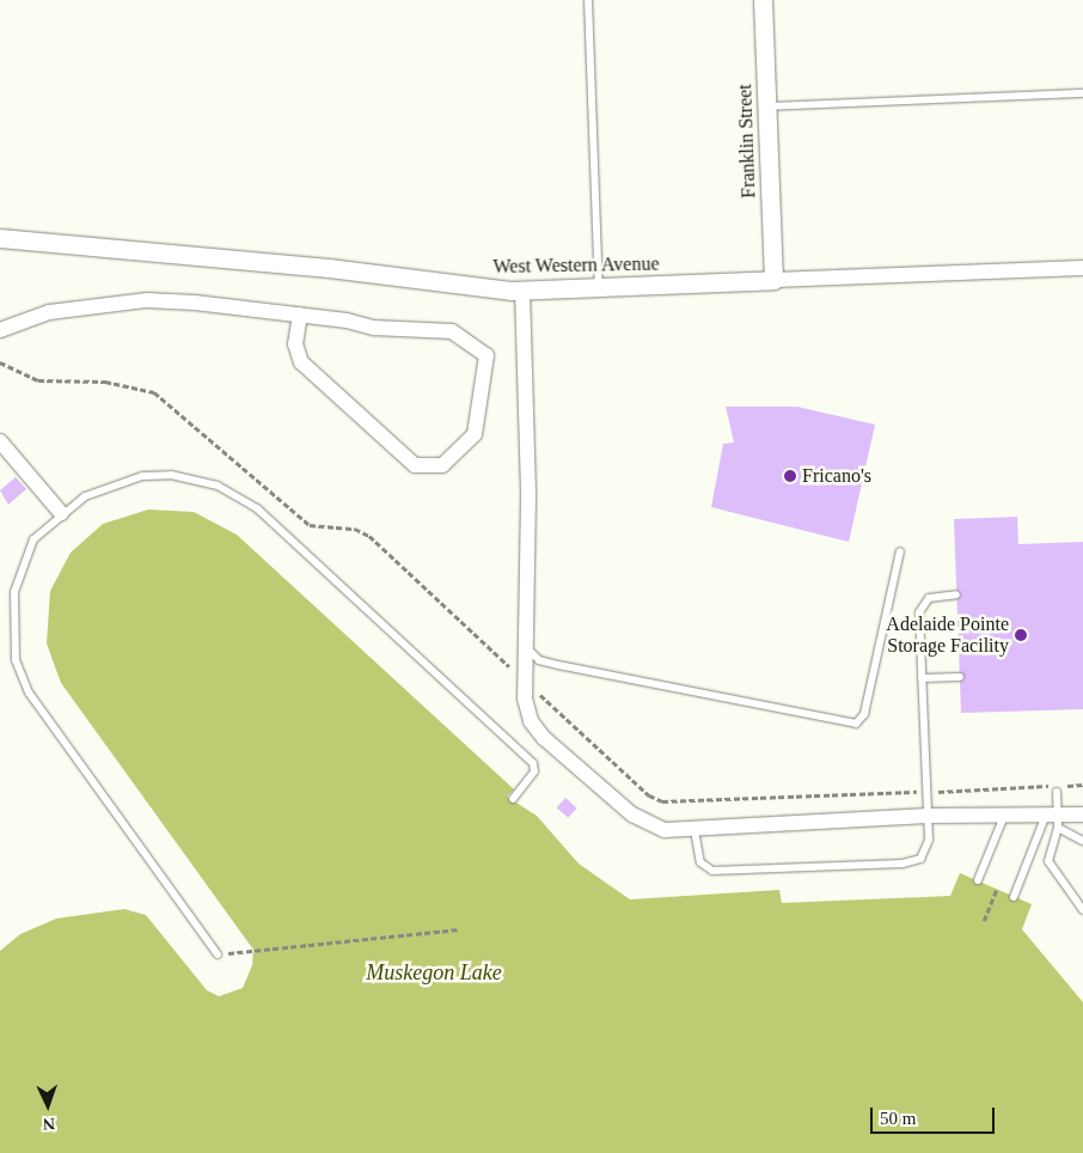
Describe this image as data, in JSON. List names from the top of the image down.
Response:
{
  "streets": {
    "street": ["Franklin Street", "West Western Avenue"]
  },
  "crossings": [
    ["Franklin Street", "West Western Avenue"]
  ],
  "water": ["Muskegon Lake"],
  "places": ["Fricano's", "Adelaide Pointe Storage Facility"],
  "scale_bar": "50 m",
  "north": "bottom"
}
